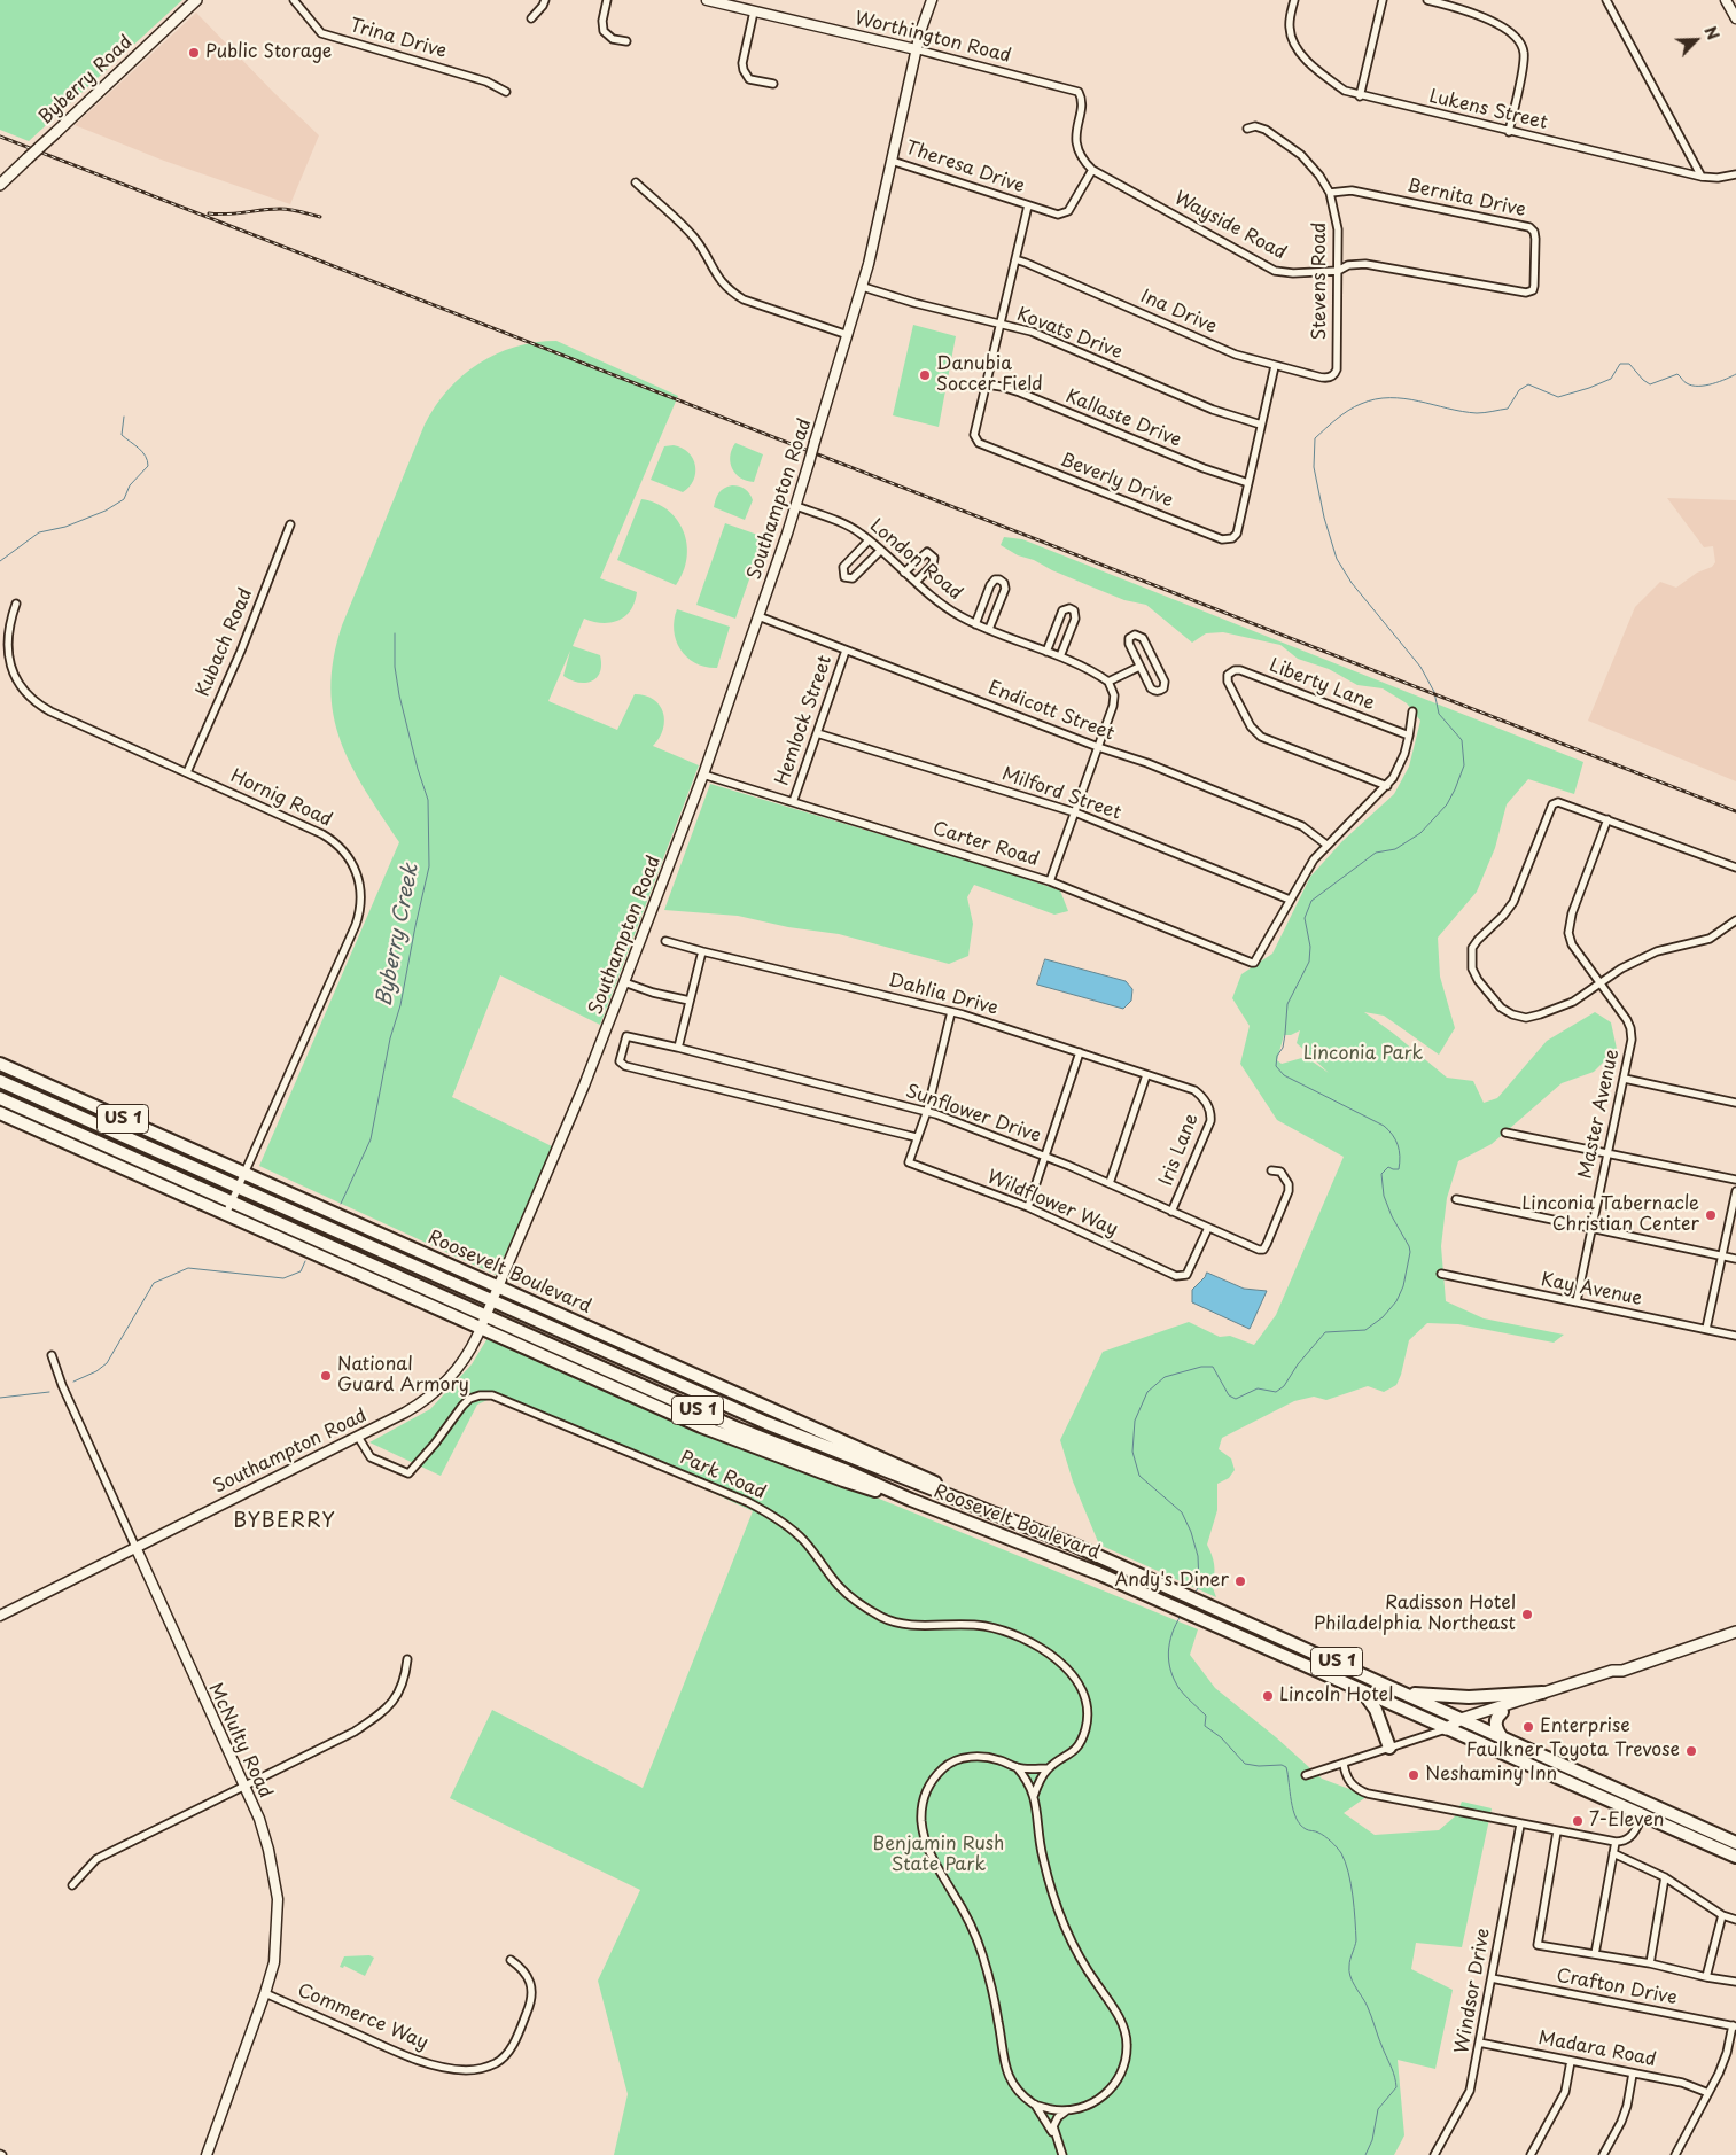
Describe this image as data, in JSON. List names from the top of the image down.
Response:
{
  "streets": {
    "highway": ["US 1", "Roosevelt Boulevard"],
    "main road": ["Byberry Road"],
    "street": [
      "Worthington Road",
      "Trina Drive",
      "Lukens Street",
      "Theresa Drive",
      "Bernita Drive",
      "Wayside Road",
      "Stevens Road",
      "Ina Drive",
      "Kovats Drive",
      "Kallaste Drive",
      "Beverly Drive",
      "Southampton Road",
      "London Road",
      "Kubach Road",
      "Liberty Lane",
      "Endicott Street",
      "Hemlock Street",
      "Milford Street",
      "Hornig Road",
      "Carter Road",
      "Dahlia Drive",
      "Sunflower Drive",
      "Master Avenue",
      "Iris Lane",
      "Wildflower Way",
      "Kay Avenue",
      "Park Road",
      "McNulty Road",
      "Crafton Drive",
      "Windsor Drive",
      "Commerce Way",
      "Madara Road"
    ]
  },
  "crossings": [
    ["Worthington Road", "Theresa Drive"],
    ["Worthington Road", "Wayside Road"],
    ["Worthington Road", "Southampton Road"],
    ["Theresa Drive", "Wayside Road"],
    ["Theresa Drive", "Beverly Drive"],
    ["Theresa Drive", "Southampton Road"],
    ["Bernita Drive", "Wayside Road"],
    ["Bernita Drive", "Stevens Road"],
    ["Wayside Road", "Stevens Road"],
    ["Stevens Road", "Ina Drive"],
    ["Ina Drive", "Beverly Drive"],
    ["Kovats Drive", "Beverly Drive"],
    ["Kovats Drive", "Southampton Road"],
    ["Kallaste Drive", "Beverly Drive"],
    ["Southampton Road", "London Road"],
    ["Southampton Road", "Endicott Street"],
    ["Southampton Road", "Carter Road"],
    ["Southampton Road", "Roosevelt Boulevard"],
    ["Southampton Road", "Park Road"],
    ["Southampton Road", "McNulty Road"],
    ["Kubach Road", "Hornig Road"],
    ["Endicott Street", "Hemlock Street"],
    ["Hemlock Street", "Milford Street"],
    ["Hemlock Street", "Carter Road"],
    ["Milford Street", "Carter Road"],
    ["Hornig Road", "Roosevelt Boulevard"],
    ["Dahlia Drive", "Iris Lane"],
    ["Sunflower Drive", "Iris Lane"],
    ["Sunflower Drive", "Wildflower Way"],
    ["Master Avenue", "Kay Avenue"],
    ["US 1", "Roosevelt Boulevard"],
    ["McNulty Road", "Commerce Way"],
    ["Crafton Drive", "Windsor Drive"],
    ["Windsor Drive", "Madara Road"]
  ],
  "districts": ["BYBERRY"],
  "water": ["Byberry Creek"],
  "parks": ["Linconia Park", "Benjamin Rush State Park"],
  "places": [
    "Public Storage",
    "Danubia Soccer Field",
    "Linconia Tabernacle Christian Center",
    "National Guard Armory",
    "Andy's Diner",
    "Radisson Hotel Philadelphia Northeast",
    "Lincoln Hotel",
    "Enterprise",
    "Faulkner Toyota Trevose",
    "Neshaminy Inn",
    "7-Eleven"
  ],
  "north": "top right"
}
